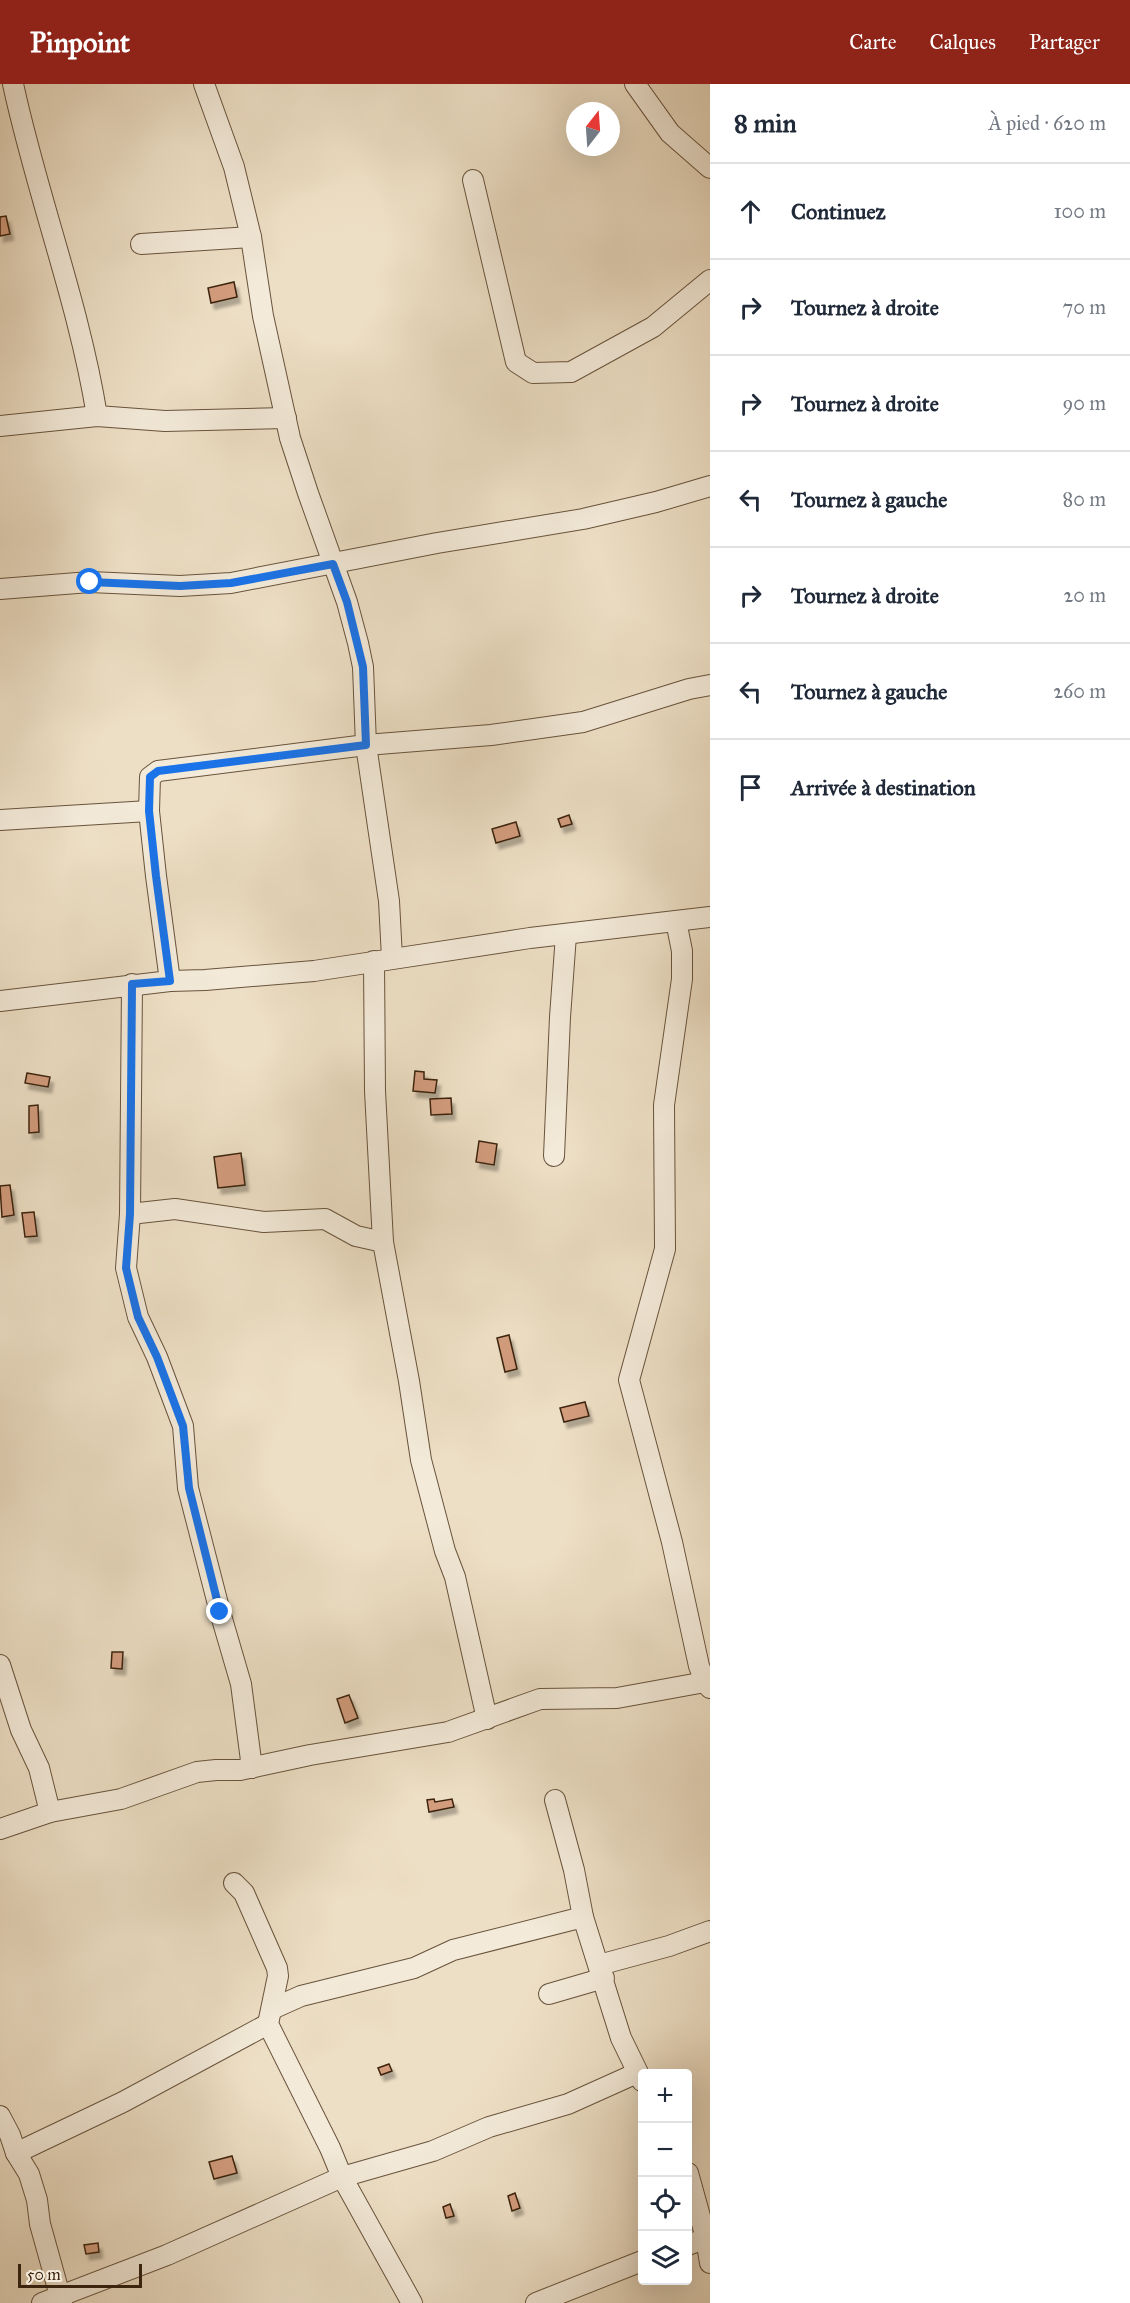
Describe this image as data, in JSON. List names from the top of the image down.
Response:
{
  "scale_bar": "50 m",
  "north": "top",
  "page": {
    "header": "Pinpoint",
    "nav": ["Carte", "Calques", "Partager"],
    "heading": ["8 min", "À pied · 620 m"],
    "list": [
      ["Continuez", "100 m"],
      ["Tournez à droite", "70 m"],
      ["Tournez à droite", "90 m"],
      ["Tournez à gauche", "80 m"],
      ["Tournez à droite", "20 m"],
      ["Tournez à gauche", "260 m"],
      "Arrivée à destination"
    ],
    "map_buttons": ["+", "−"],
    "scale": "50 m"
  }
}
